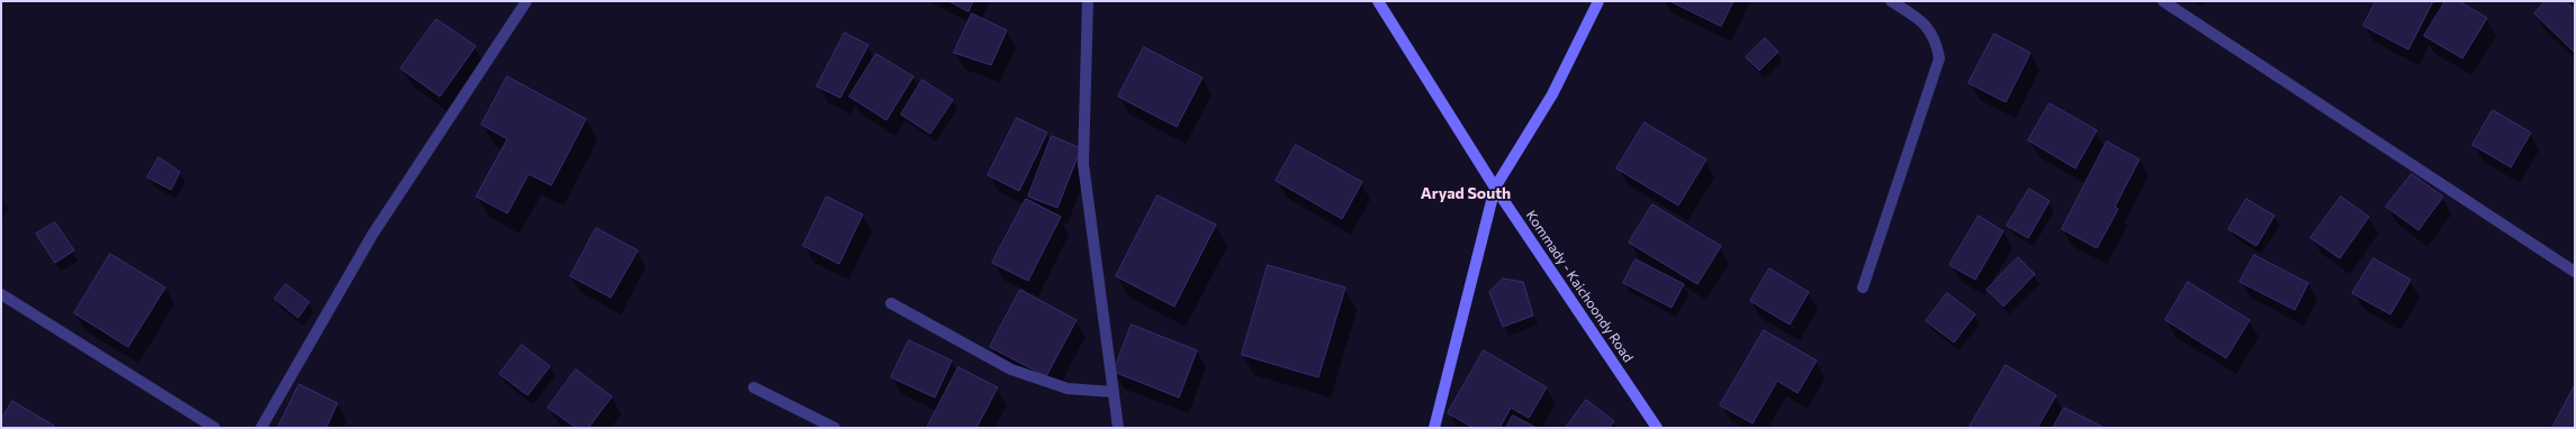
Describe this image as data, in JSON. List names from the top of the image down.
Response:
{
  "streets": {
    "main road": ["Kommady - Kaichoondy Road"]
  },
  "districts": ["Aryad South"]
}
